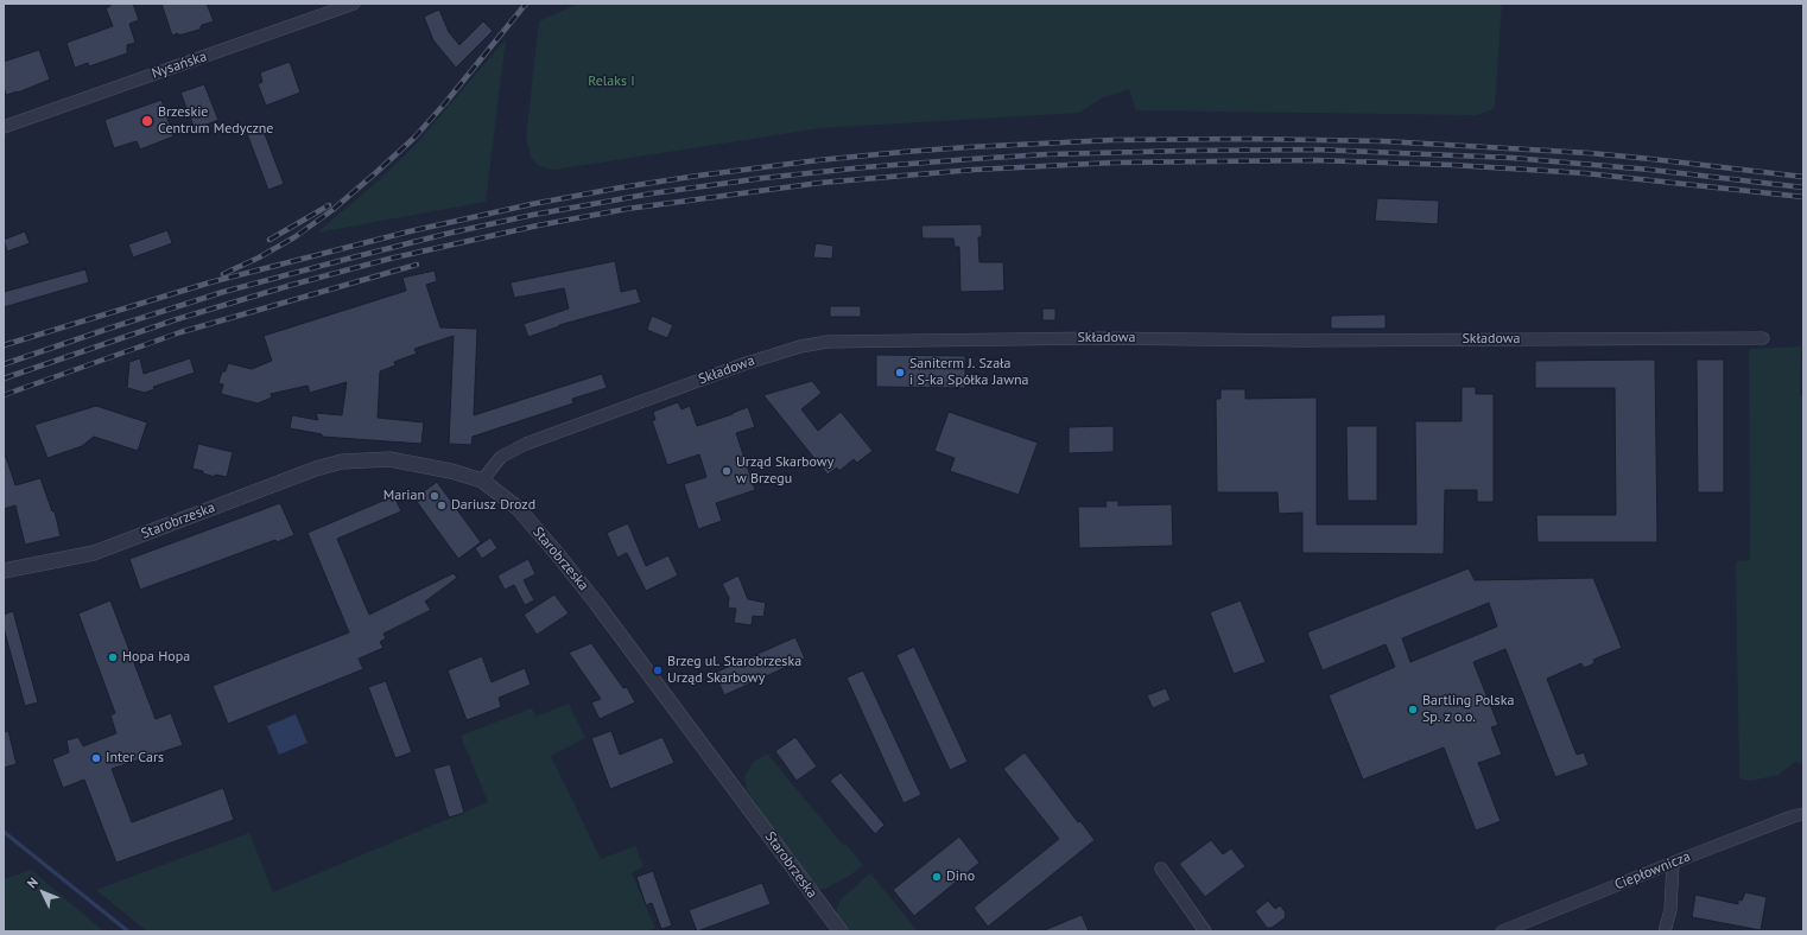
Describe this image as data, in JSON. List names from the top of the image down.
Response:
{
  "streets": {
    "street": [
      "Nysańska",
      "Składowa",
      "Starobrzeska",
      "Ciepłownicza"
    ]
  },
  "crossings": [
    ["Składowa", "Starobrzeska"]
  ],
  "parks": ["Relaks I"],
  "places": [
    "Brzeskie Centrum Medyczne",
    "Saniterm J. Szała i S-ka Spółka Jawna",
    "Urząd Skarbowy w Brzegu",
    "Marian",
    "Dariusz Drozd",
    "Hopa Hopa",
    "Brzeg ul. Starobrzeska Urząd Skarbowy",
    "Bartling Polska Sp. z o.o.",
    "Inter Cars",
    "Dino"
  ],
  "north": "top left"
}
